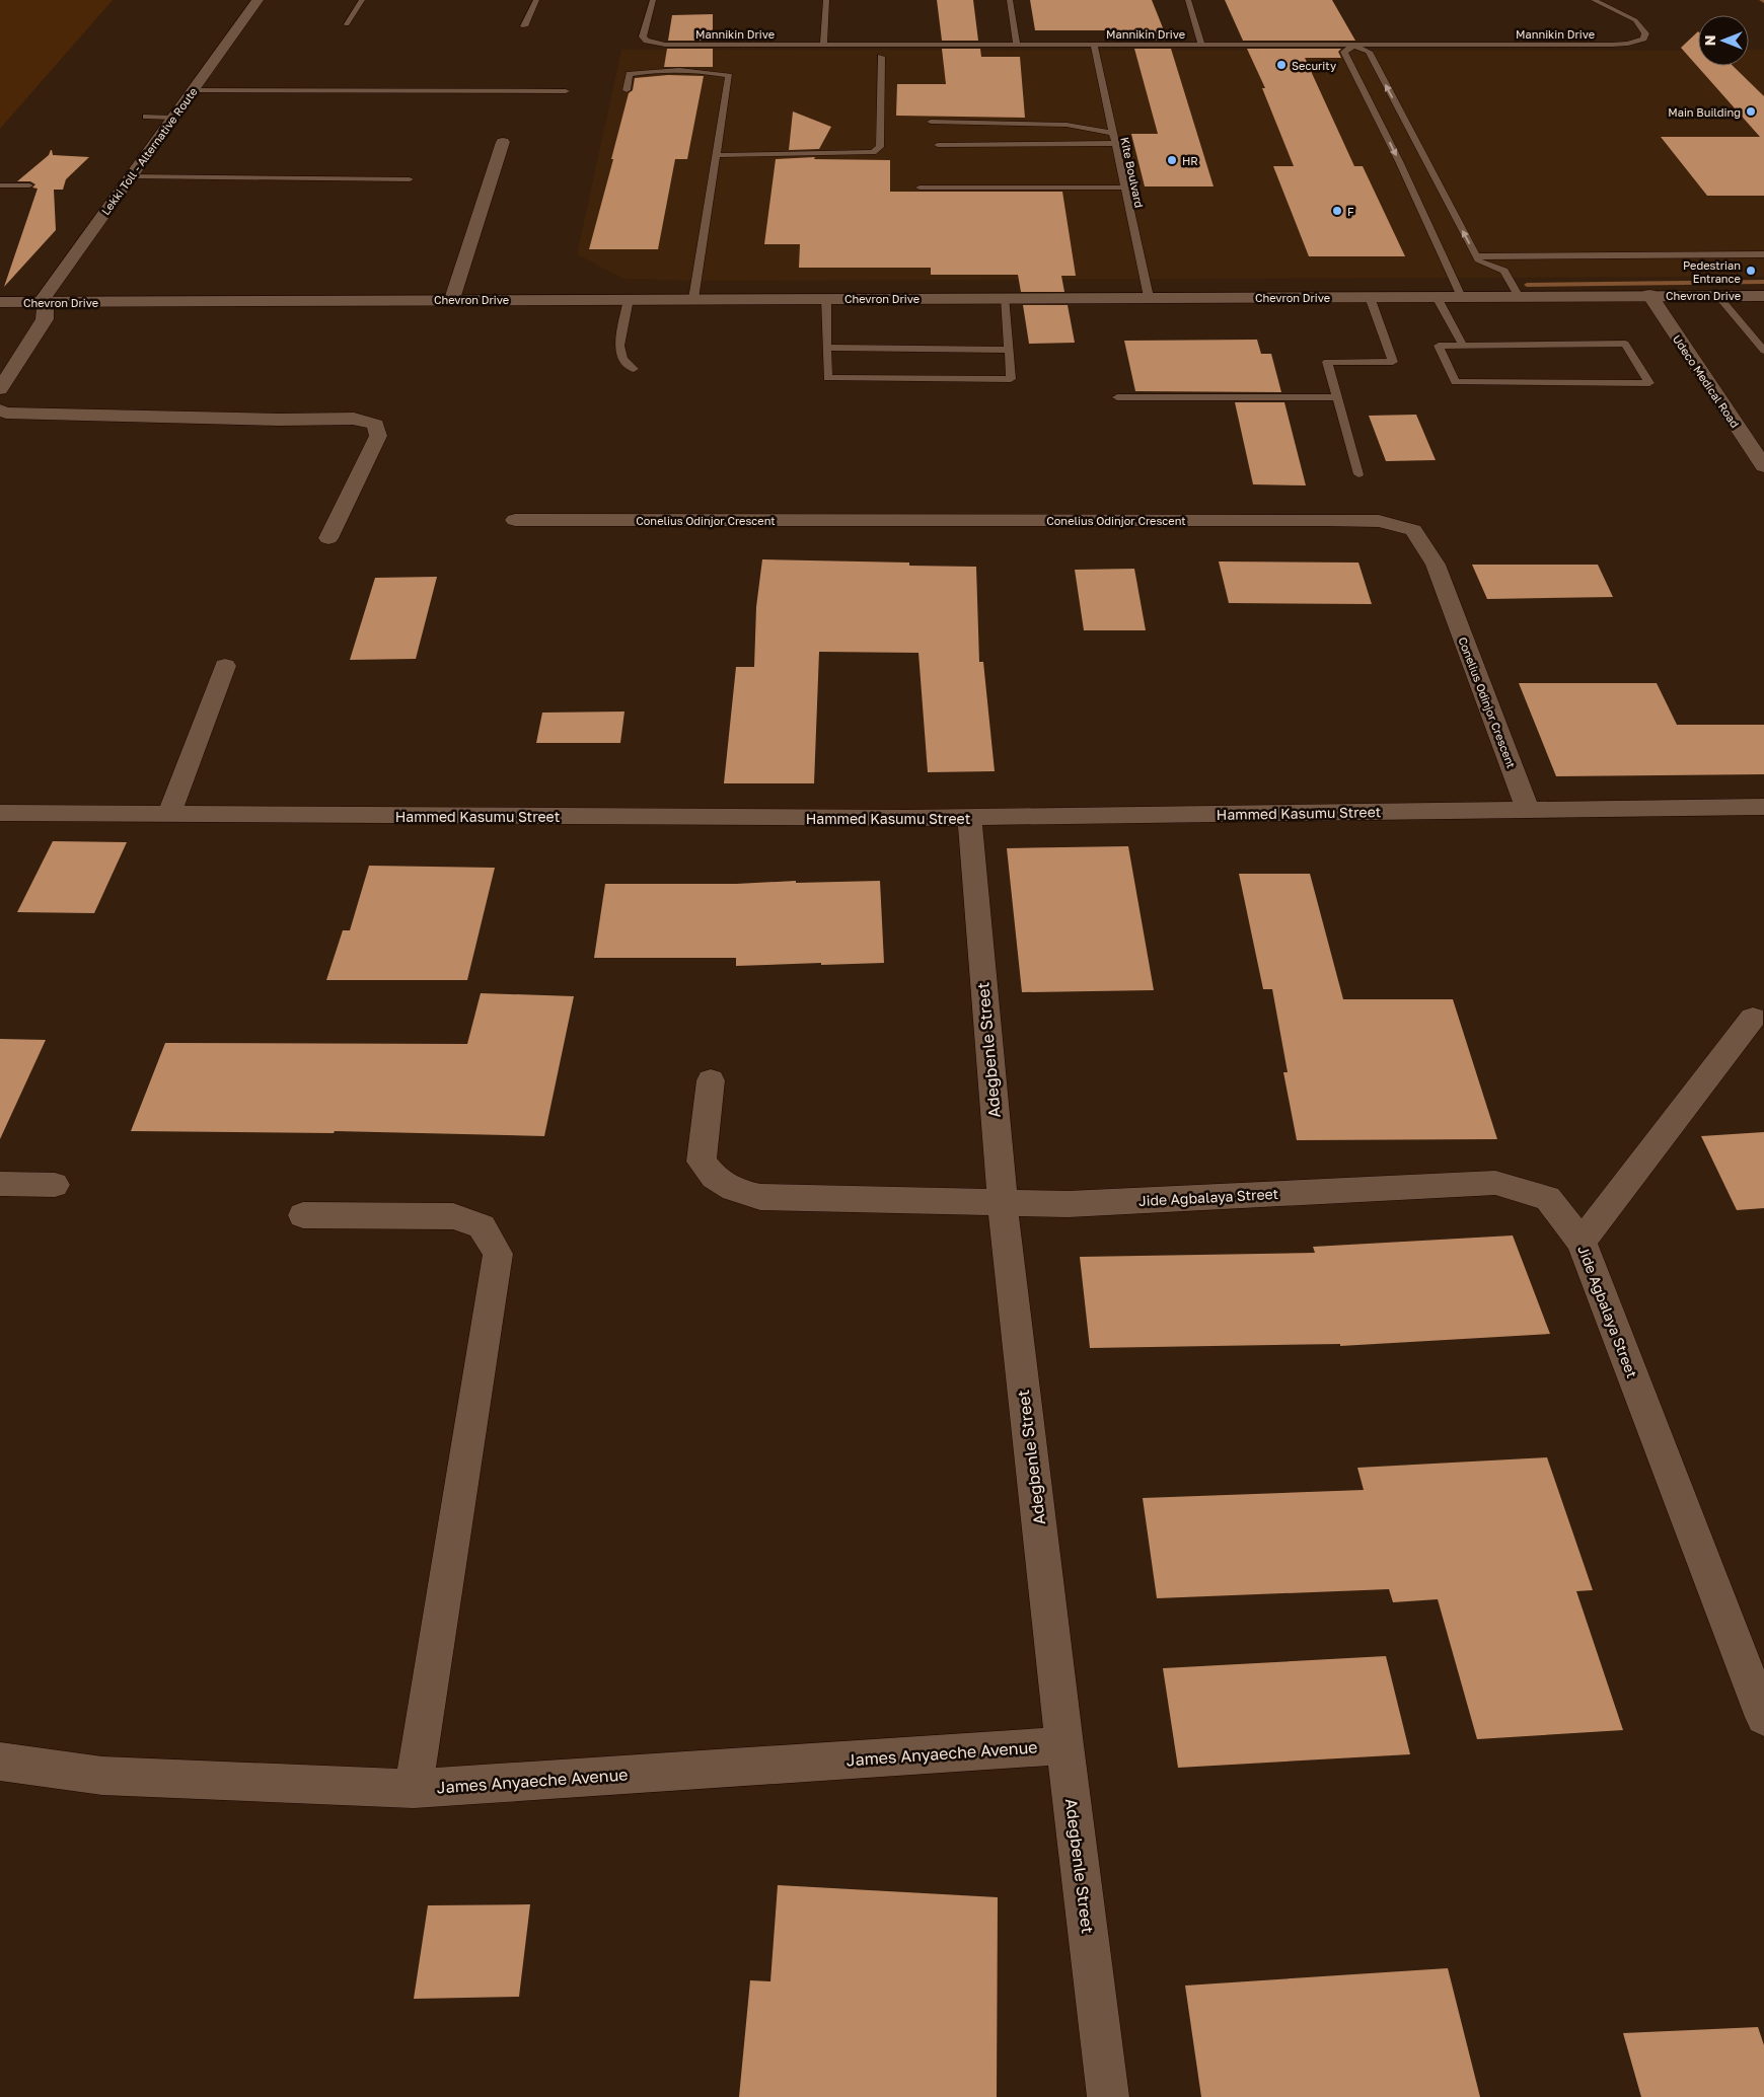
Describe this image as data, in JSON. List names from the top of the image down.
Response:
{
  "streets": {
    "street": [
      "Lekki Toll - Alternative Route",
      "Chevron Drive",
      "Udeco Medical Road",
      "Conelius Odinjor Crescent",
      "Hammed Kasumu Street",
      "Adegbenle Street",
      "Jide Agbalaya Street",
      "James Anyaeche Avenue"
    ],
    "lane": ["Mannikin Drive", "Kite Boulvard"]
  },
  "crossings": [
    ["Mannikin Drive", "Kite Boulvard"],
    ["Lekki Toll - Alternative Route", "Chevron Drive"],
    ["Kite Boulvard", "Chevron Drive"],
    ["Chevron Drive", "Udeco Medical Road"],
    ["Conelius Odinjor Crescent", "Hammed Kasumu Street"],
    ["Hammed Kasumu Street", "Adegbenle Street"],
    ["Adegbenle Street", "Jide Agbalaya Street"],
    ["Adegbenle Street", "James Anyaeche Avenue"]
  ],
  "places": [
    "Security",
    "Main Building",
    "HR",
    "F",
    "Pedestrian Entrance"
  ],
  "north": "left"
}
